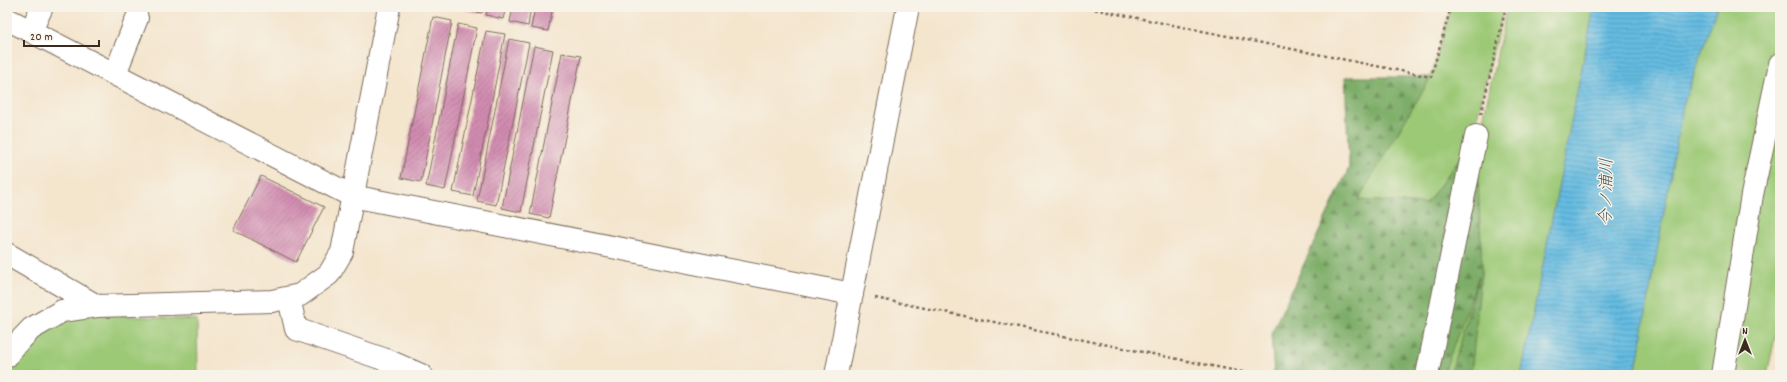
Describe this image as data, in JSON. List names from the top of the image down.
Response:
{
  "water": ["今ノ浦川"],
  "scale_bar": "20 m",
  "north": "top"
}
